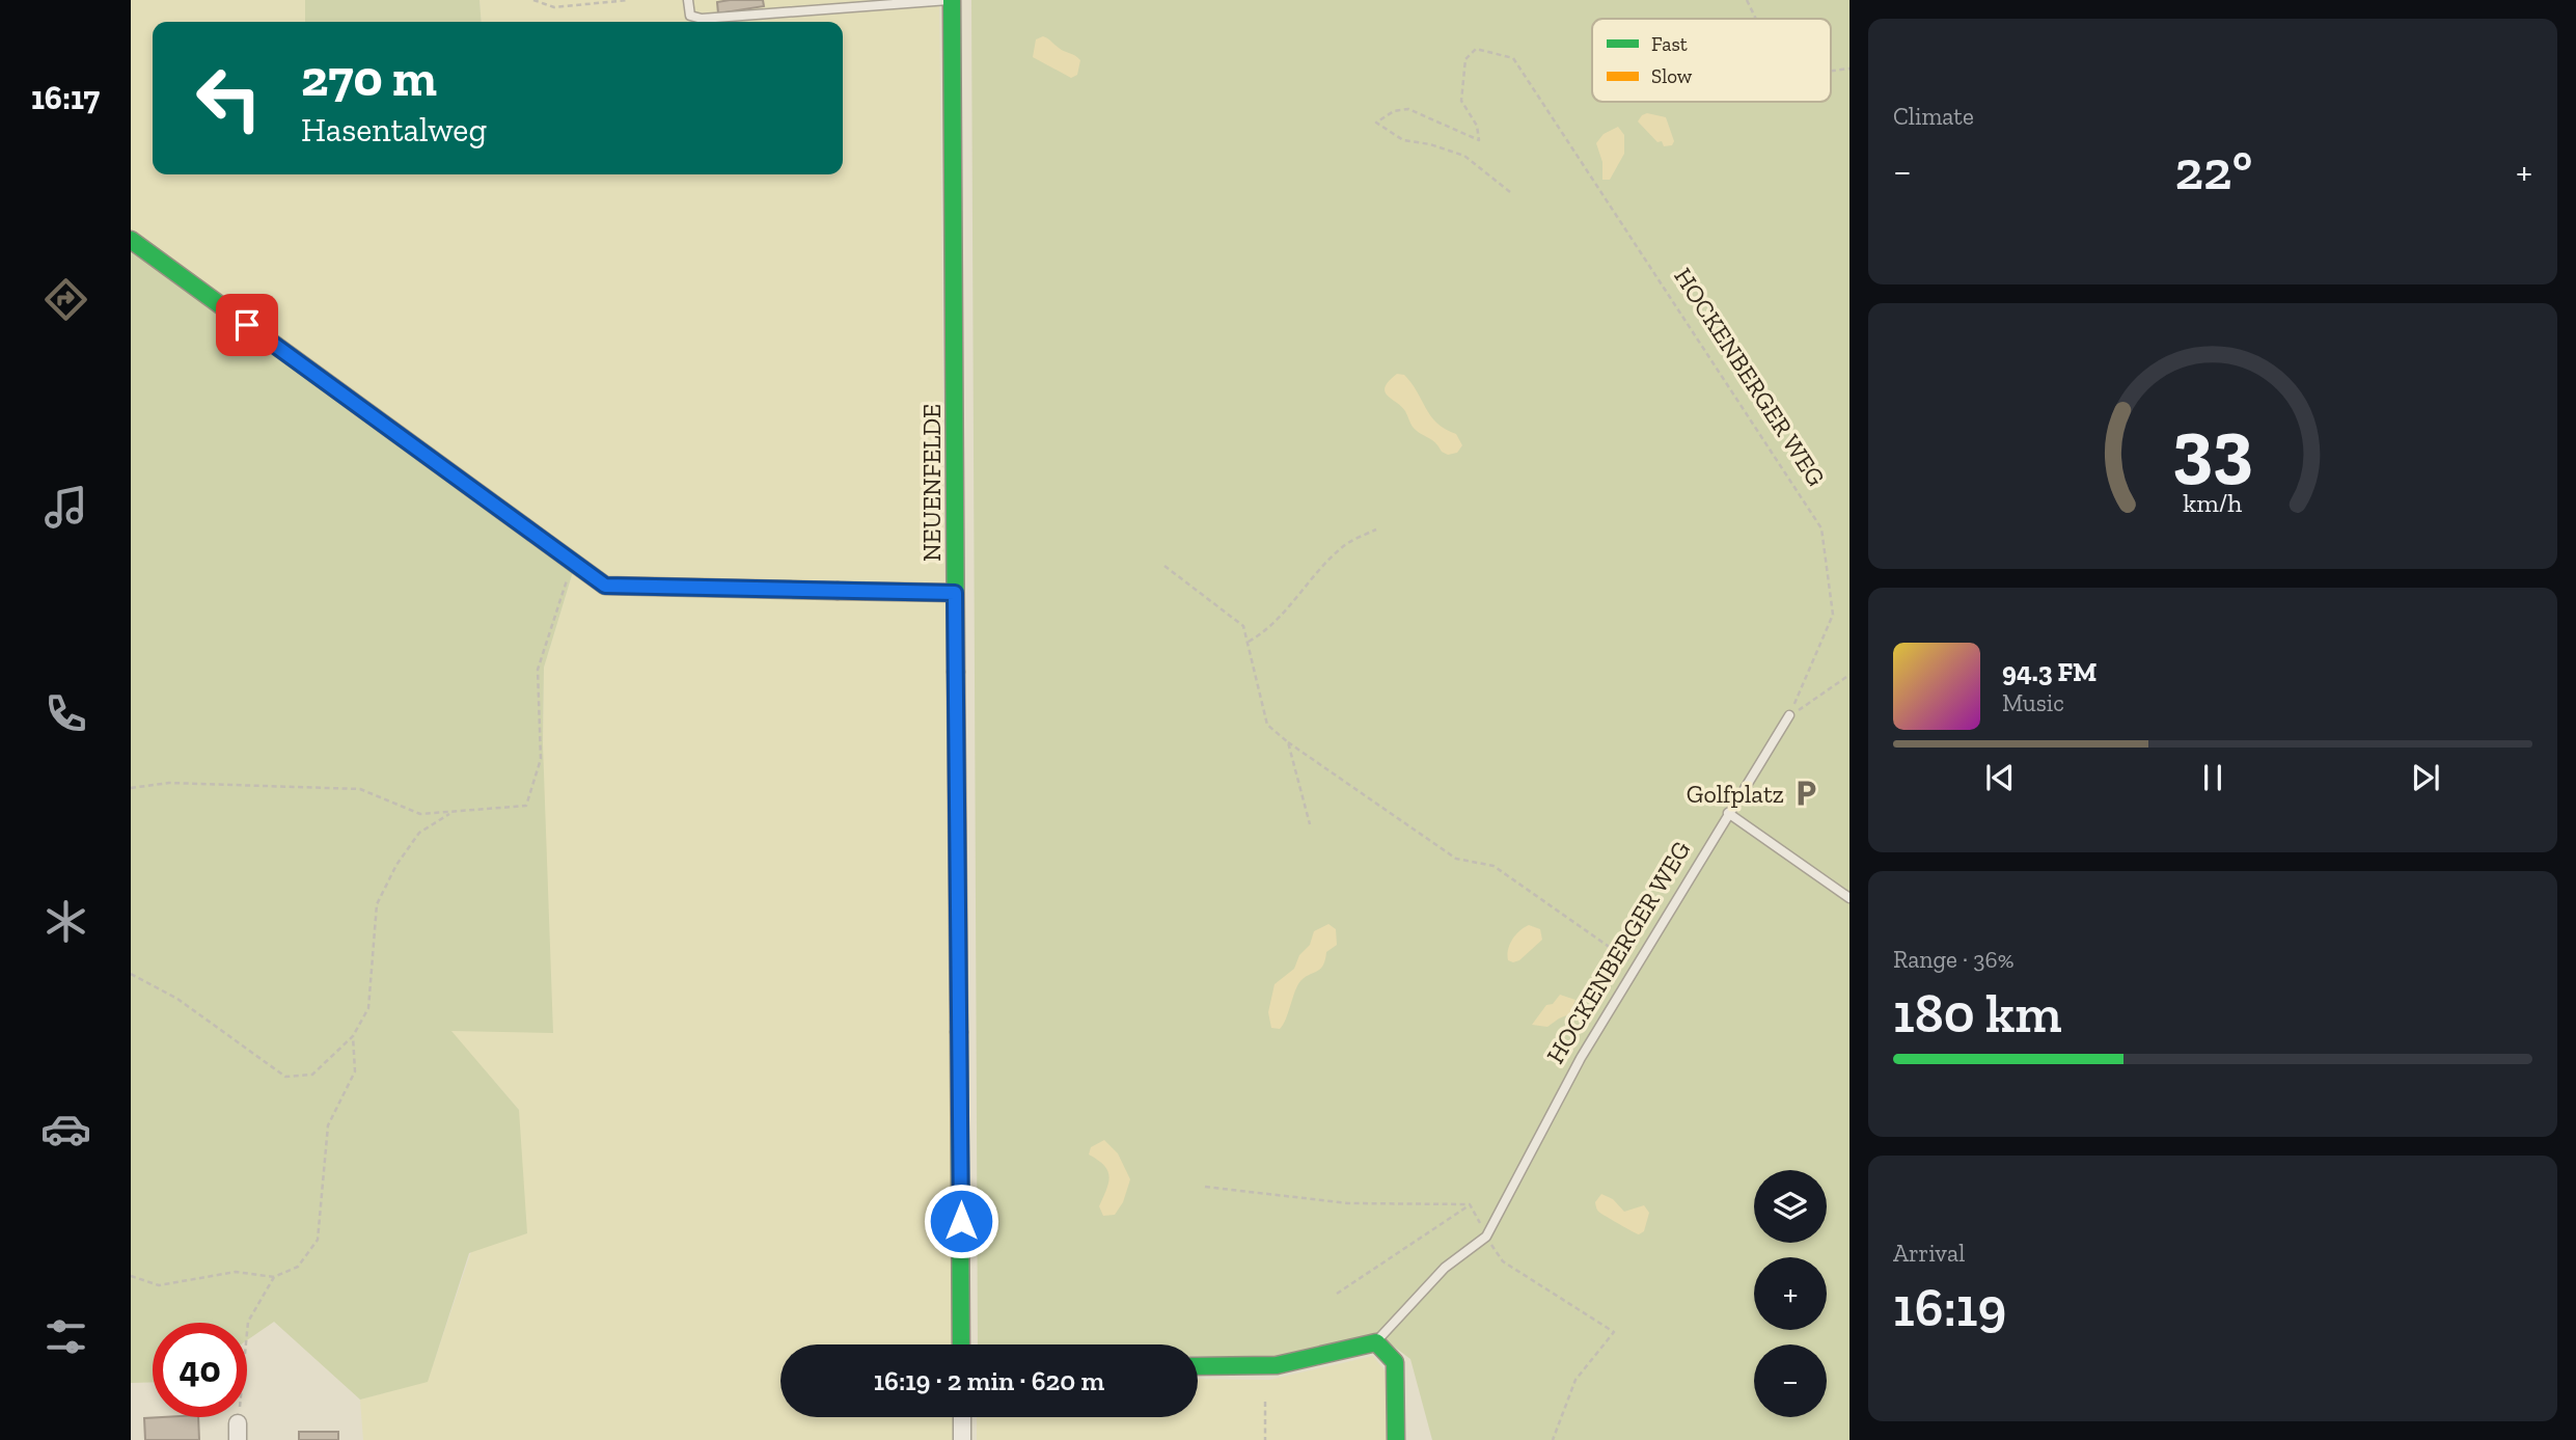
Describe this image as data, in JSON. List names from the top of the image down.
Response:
{
  "streets": {
    "street": ["NEUENFELDE"],
    "lane": ["HOCKENBERGER WEG"]
  },
  "places": {
    "parking": ["Golfplatz"]
  },
  "legend": ["Fast", "Slow"],
  "page": {
    "tabs": "16:17",
    "tile": [
      "Climate",
      ["Range · 36%", "180 km"],
      ["Arrival", "16:19"]
    ],
    "turn": ["270 m", "Hasentalweg"],
    "heat": ["−", "22°", "+"],
    "song": ["94.3 FM", "Music"],
    "map_buttons": ["+", "−"],
    "limit": "40",
    "trip": "16:19 · 2 min · 620 m",
    "gauge": ["33", "km/h"]
  }
}
